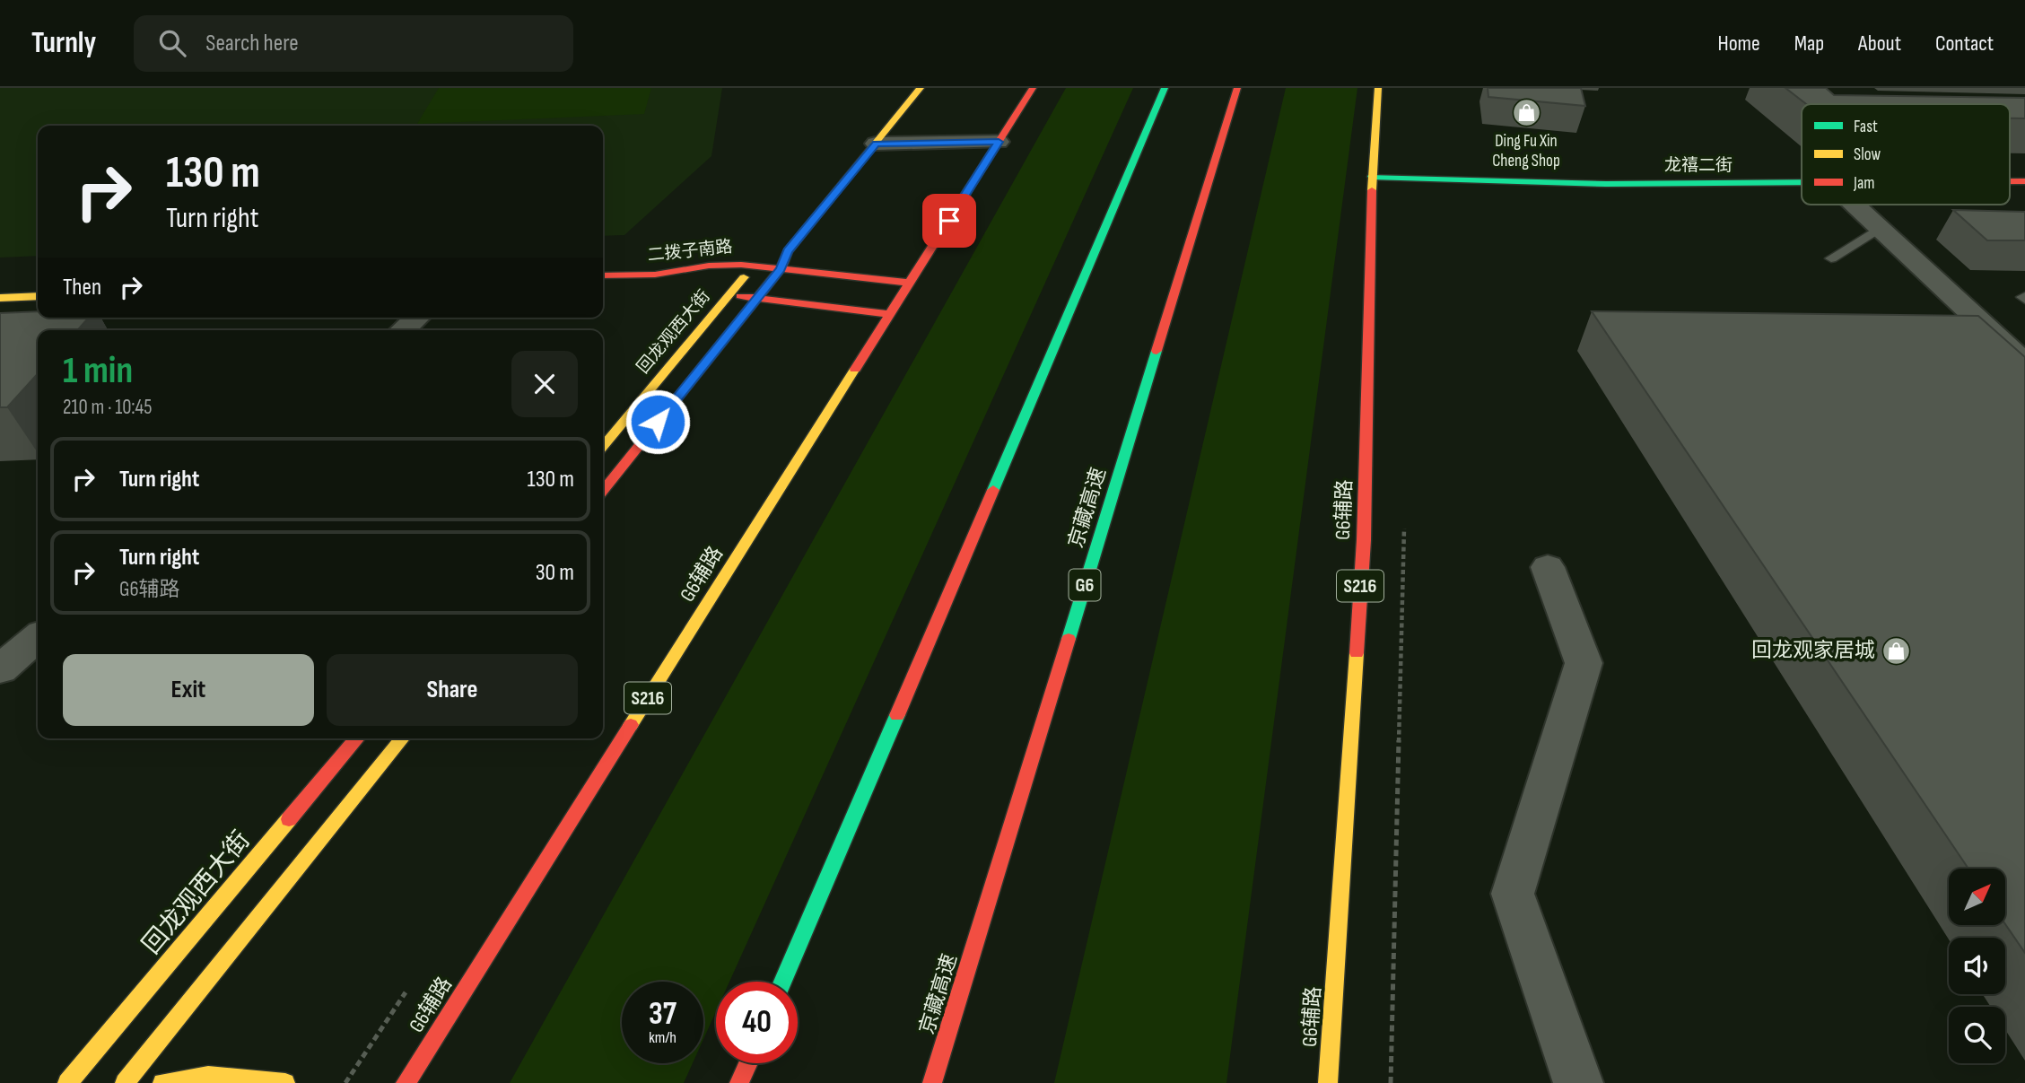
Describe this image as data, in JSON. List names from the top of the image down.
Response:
{
  "streets": {
    "main road": [
      "龙禧二街",
      "二拨子南路",
      "回龙观西大街",
      "京藏高速",
      "G6辅路",
      "G6",
      "S216"
    ]
  },
  "crossings": [
    ["龙禧二街", "G6辅路"],
    ["二拨子南路", "回龙观西大街"],
    ["二拨子南路", "G6辅路"]
  ],
  "places": {
    "shop": ["Ding Fu Xin Cheng Shop", "回龙观家居城"]
  },
  "legend": ["Fast", "Slow", "Jam"],
  "north": "top right",
  "page": {
    "header": "Turnly",
    "search": "Search here",
    "nav": [
      "Home",
      "Map",
      "About",
      "Contact"
    ],
    "turn": ["130 m", "Turn right"],
    "then": "Then",
    "heading": ["1 min", "210 m · 10:45"],
    "list": [
      {
        "name": "Turn right",
        "value": "130 m"
      },
      {
        "name": "Turn right",
        "note": "G6辅路",
        "value": "30 m"
      }
    ],
    "buttons": ["Exit", "Share"],
    "speed": "37 km/h",
    "limit": "40"
  }
}
